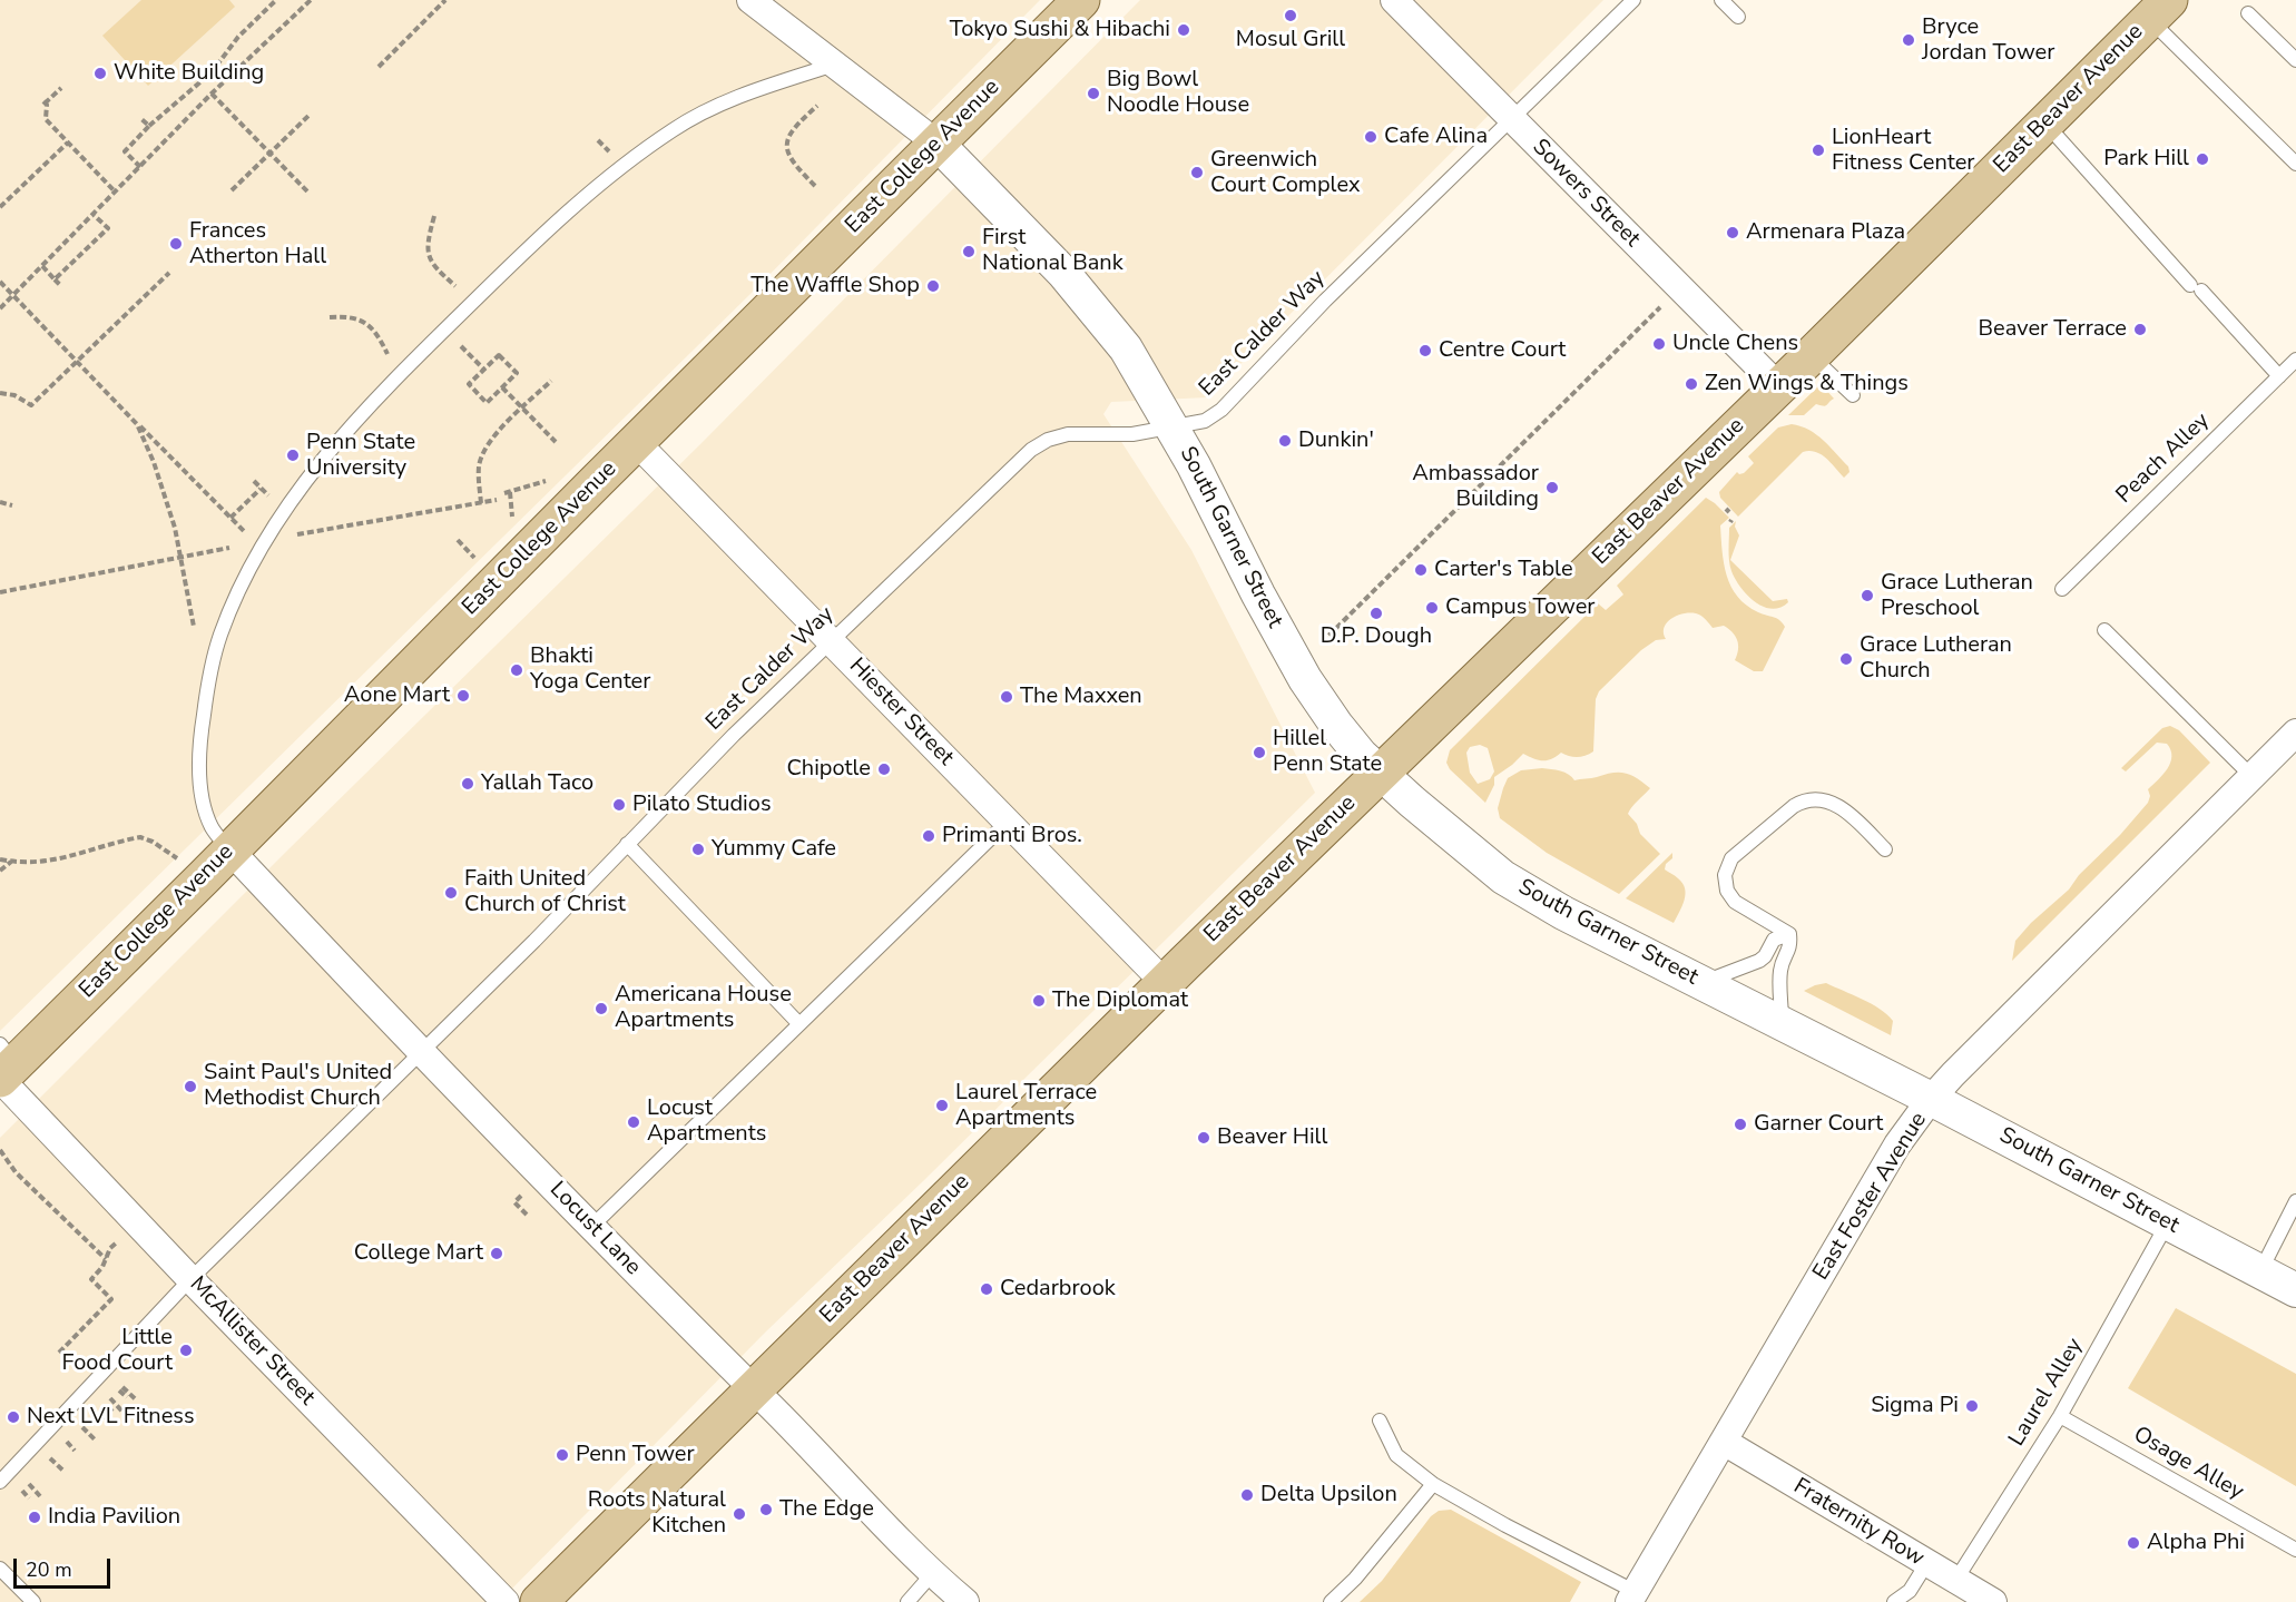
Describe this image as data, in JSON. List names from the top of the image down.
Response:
{
  "streets": {
    "main road": ["East Beaver Avenue", "East College Avenue"],
    "street": [
      "Sowers Street",
      "South Garner Street",
      "Hiester Street",
      "East Foster Avenue",
      "Locust Lane",
      "McAllister Street",
      "Fraternity Row"
    ],
    "lane": [
      "East Calder Way",
      "Peach Alley",
      "Laurel Alley",
      "Osage Alley"
    ]
  },
  "crossings": [
    ["East Beaver Avenue", "Sowers Street"],
    ["East Beaver Avenue", "South Garner Street"],
    ["East Beaver Avenue", "Hiester Street"],
    ["East Beaver Avenue", "Locust Lane"],
    ["East College Avenue", "South Garner Street"],
    ["East College Avenue", "Hiester Street"],
    ["East College Avenue", "Locust Lane"],
    ["East College Avenue", "McAllister Street"],
    ["Sowers Street", "East Calder Way"],
    ["East Calder Way", "South Garner Street"],
    ["East Calder Way", "Hiester Street"],
    ["East Calder Way", "Locust Lane"],
    ["East Calder Way", "McAllister Street"],
    ["South Garner Street", "East Foster Avenue"],
    ["South Garner Street", "Laurel Alley"],
    ["East Foster Avenue", "Fraternity Row"],
    ["Laurel Alley", "Osage Alley"],
    ["Laurel Alley", "Fraternity Row"]
  ],
  "places": [
    "Mosul Grill",
    "Tokyo Sushi & Hibachi",
    "Bryce Jordan Tower",
    "White Building",
    "Big Bowl Noodle House",
    "Cafe Alina",
    "LionHeart Fitness Center",
    "Park Hill",
    "Greenwich Court Complex",
    "Armenara Plaza",
    "Frances Atherton Hall",
    "First National Bank",
    "The Waffle Shop",
    "Beaver Terrace",
    "Uncle Chens",
    "Centre Court",
    "Zen Wings & Things",
    "Dunkin'",
    "Penn State University",
    "Ambassador Building",
    "Carter's Table",
    "Grace Lutheran Preschool",
    "Campus Tower",
    "D.P. Dough",
    "Grace Lutheran Church",
    "Bhakti Yoga Center",
    "Aone Mart",
    "The Maxxen",
    "Hillel Penn State",
    "Chipotle",
    "Yallah Taco",
    "Pilato Studios",
    "Primanti Bros.",
    "Yummy Cafe",
    "Faith United Church of Christ",
    "The Diplomat",
    "Americana House Apartments",
    "Saint Paul's United Methodist Church",
    "Laurel Terrace Apartments",
    "Locust Apartments",
    "Garner Court",
    "Beaver Hill",
    "College Mart",
    "Cedarbrook",
    "Little Food Court",
    "Sigma Pi",
    "Next LVL Fitness",
    "Penn Tower",
    "Delta Upsilon",
    "The Edge",
    "Roots Natural Kitchen",
    "India Pavilion",
    "Alpha Phi"
  ],
  "scale_bar": "20 m"
}
